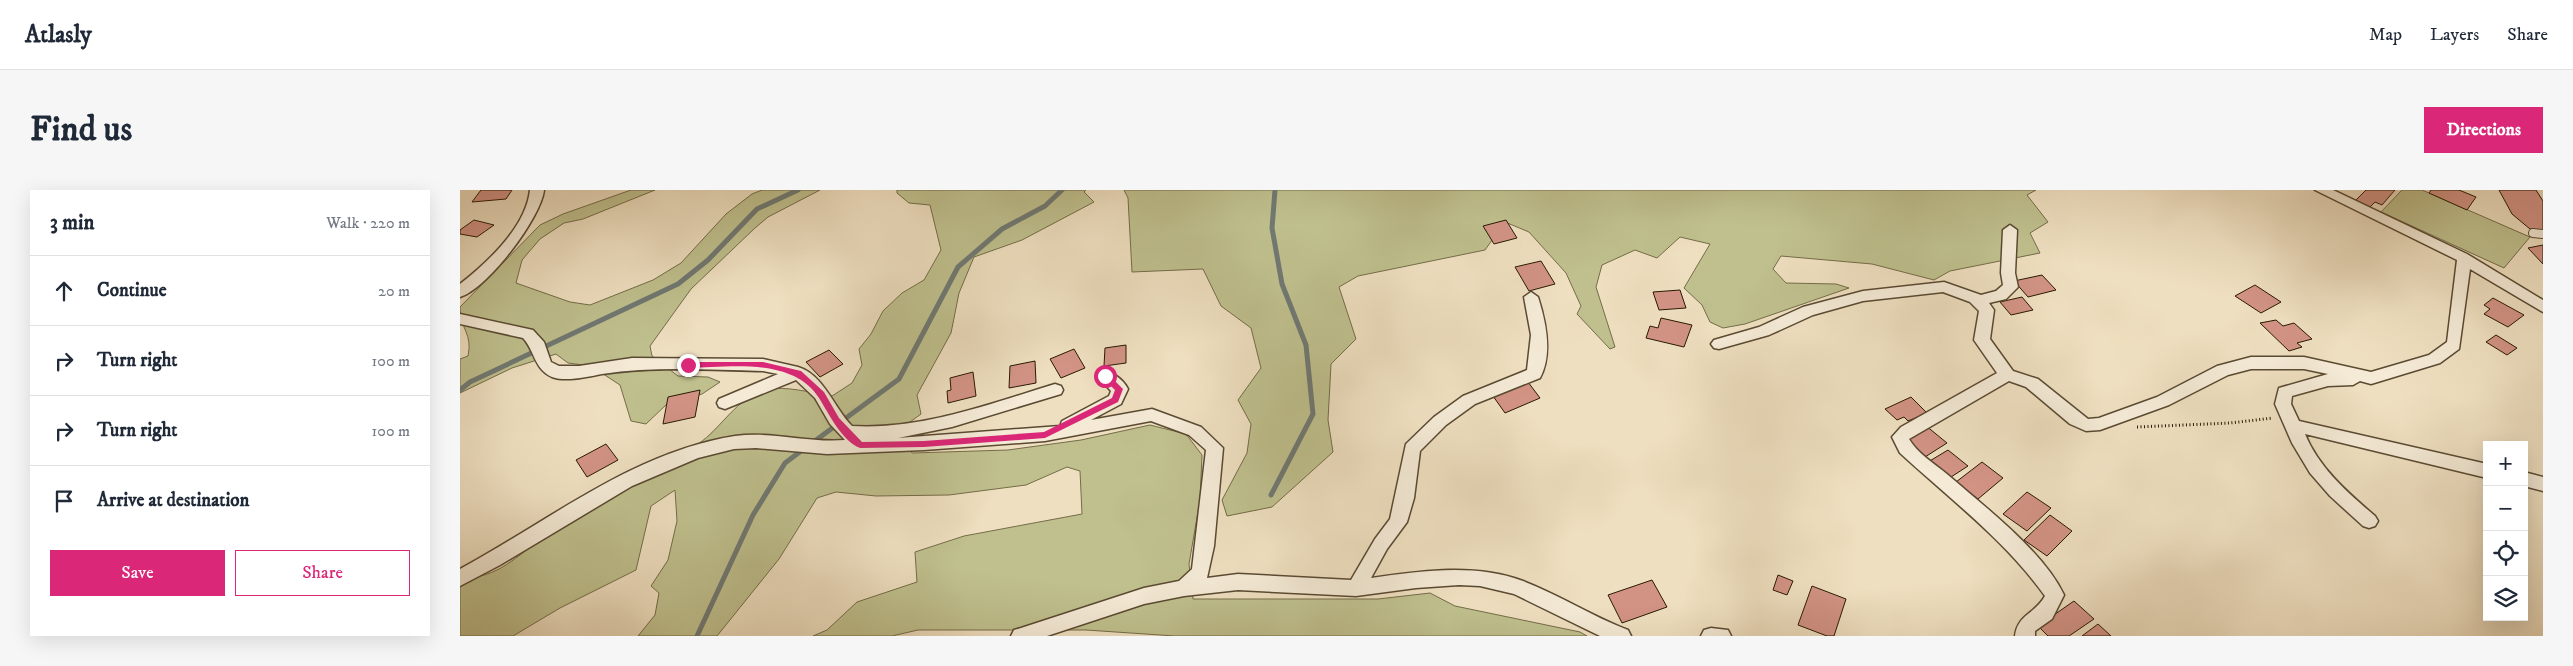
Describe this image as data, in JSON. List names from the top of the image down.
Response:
{
  "page": {
    "header": "Atlasly",
    "nav": ["Map", "Layers", "Share"],
    "buttons": [
      "Directions",
      ["Save", "Share"]
    ],
    "title": "Find us",
    "heading": ["3 min", "Walk · 220 m"],
    "list": [
      ["Continue", "20 m"],
      ["Turn right", "100 m"],
      ["Turn right", "100 m"],
      "Arrive at destination"
    ],
    "map_buttons": ["+", "−"]
  }
}
